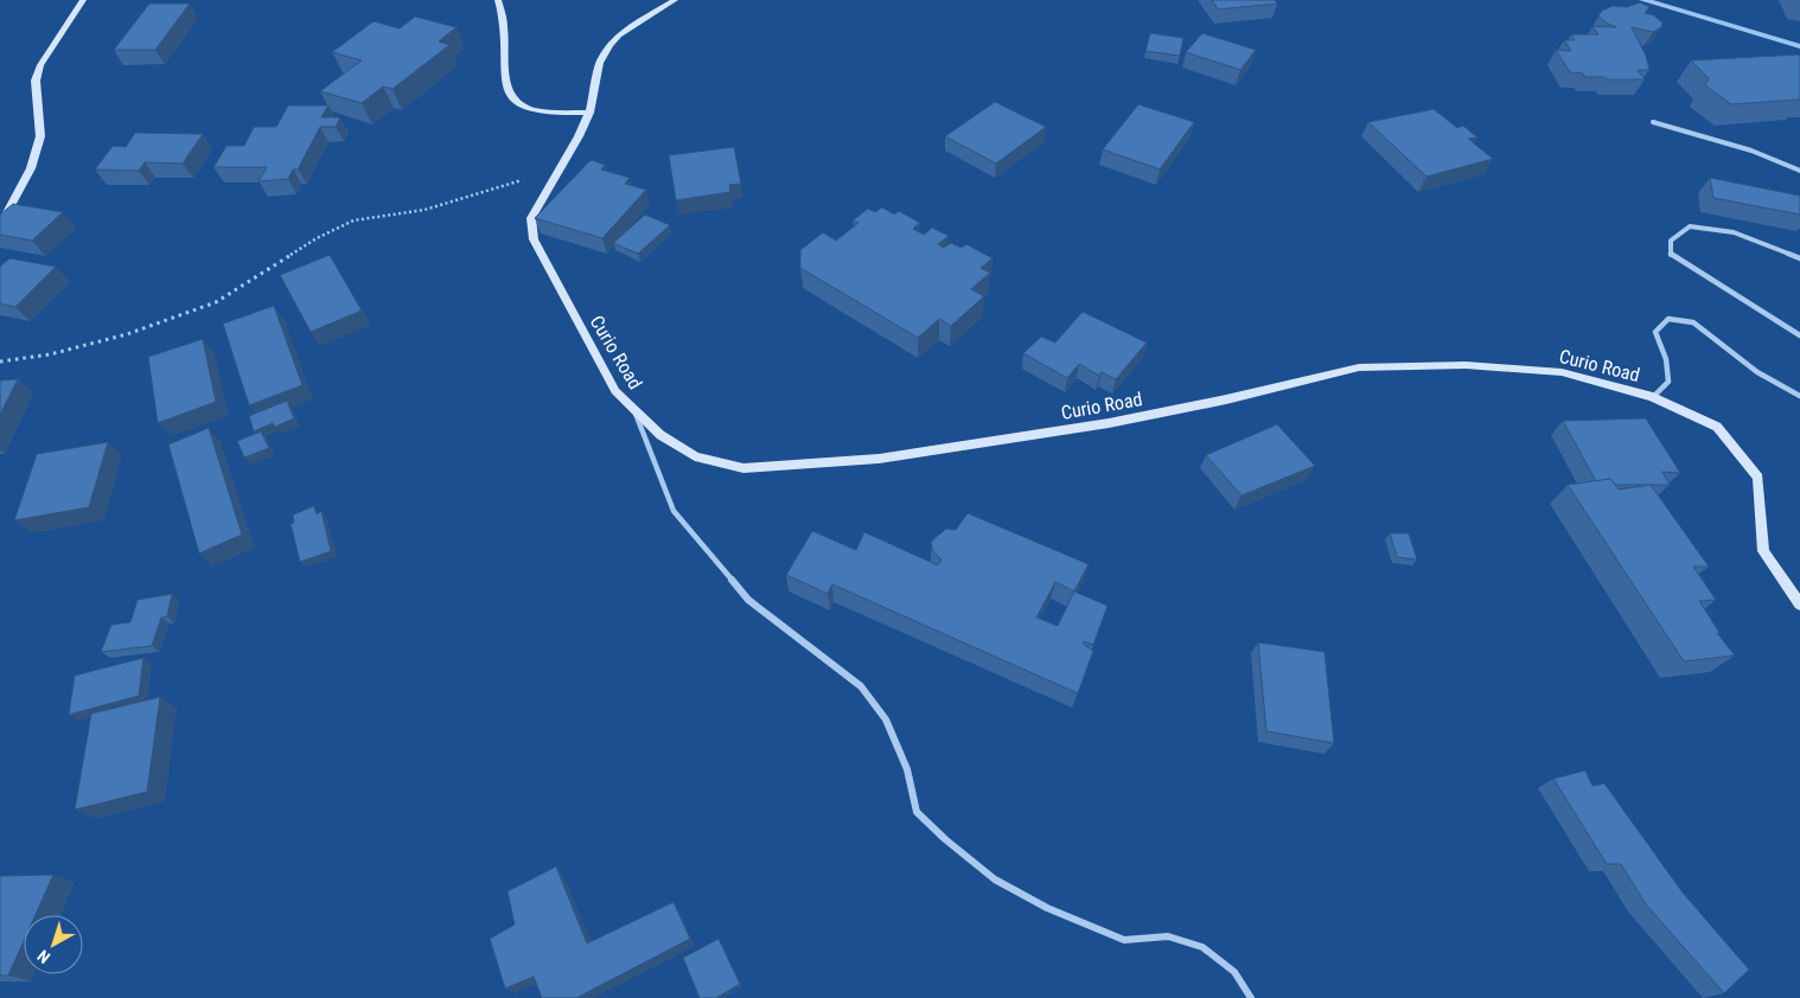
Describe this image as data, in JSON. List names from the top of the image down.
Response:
{
  "streets": {
    "main road": ["Curio Road"]
  },
  "north": "bottom left"
}
